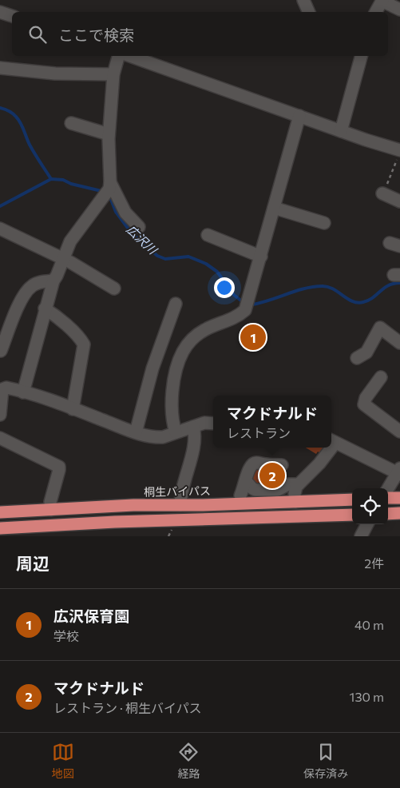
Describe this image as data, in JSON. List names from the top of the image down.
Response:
{
  "streets": {
    "highway": ["桐生バイパス"]
  },
  "water": ["広沢川"],
  "page": {
    "search": "ここで検索",
    "pins": ["1", "2"],
    "popup": ["マクドナルド", "レストラン"],
    "heading": ["周辺", "2件"],
    "list": [
      {
        "mark": "1",
        "name": "広沢保育園",
        "note": "学校",
        "value": "40 m"
      },
      {
        "mark": "2",
        "name": "マクドナルド",
        "note": "レストラン · 桐生バイパス",
        "value": "130 m"
      }
    ],
    "nav": ["地図", "経路", "保存済み"]
  }
}
